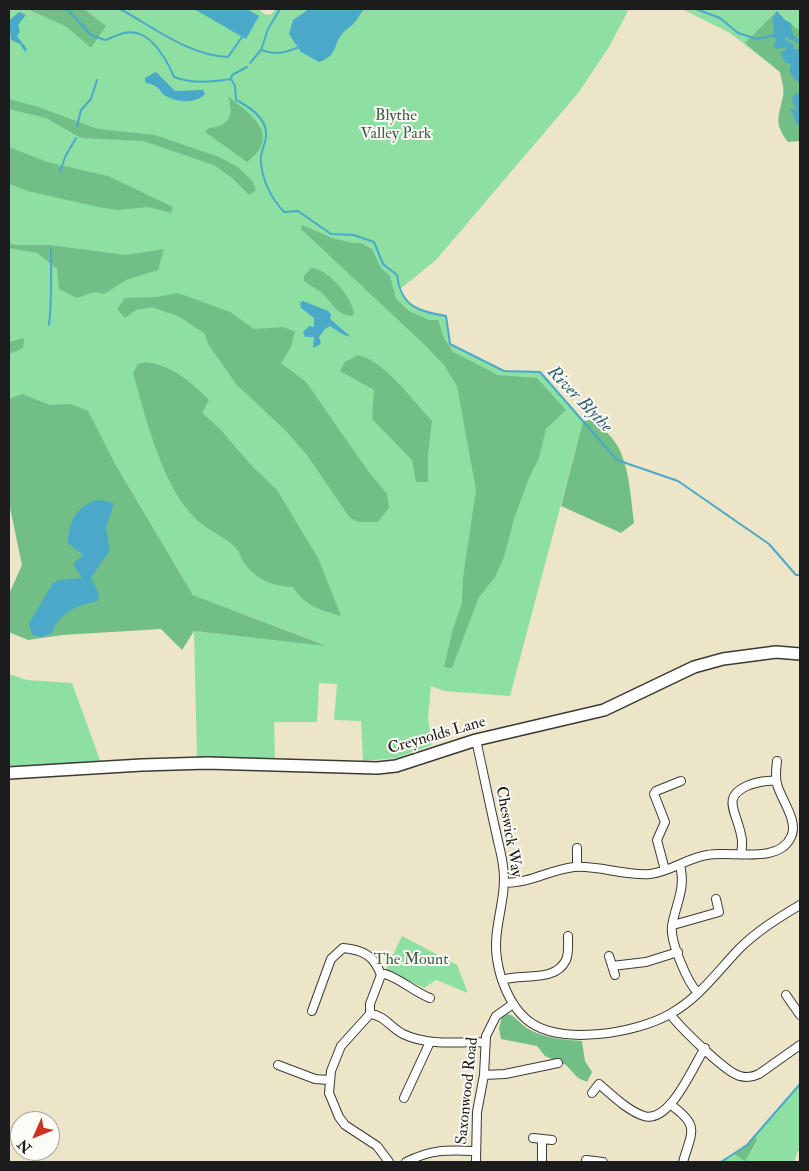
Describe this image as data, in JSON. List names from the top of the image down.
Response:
{
  "streets": {
    "street": ["Creynolds Lane", "Cheswick Way", "Saxonwood Road"]
  },
  "crossings": [
    ["Creynolds Lane", "Cheswick Way"],
    ["Cheswick Way", "Saxonwood Road"]
  ],
  "water": ["River Blythe"],
  "parks": ["Blythe Valley Park", "The Mount"],
  "north": "bottom left"
}
